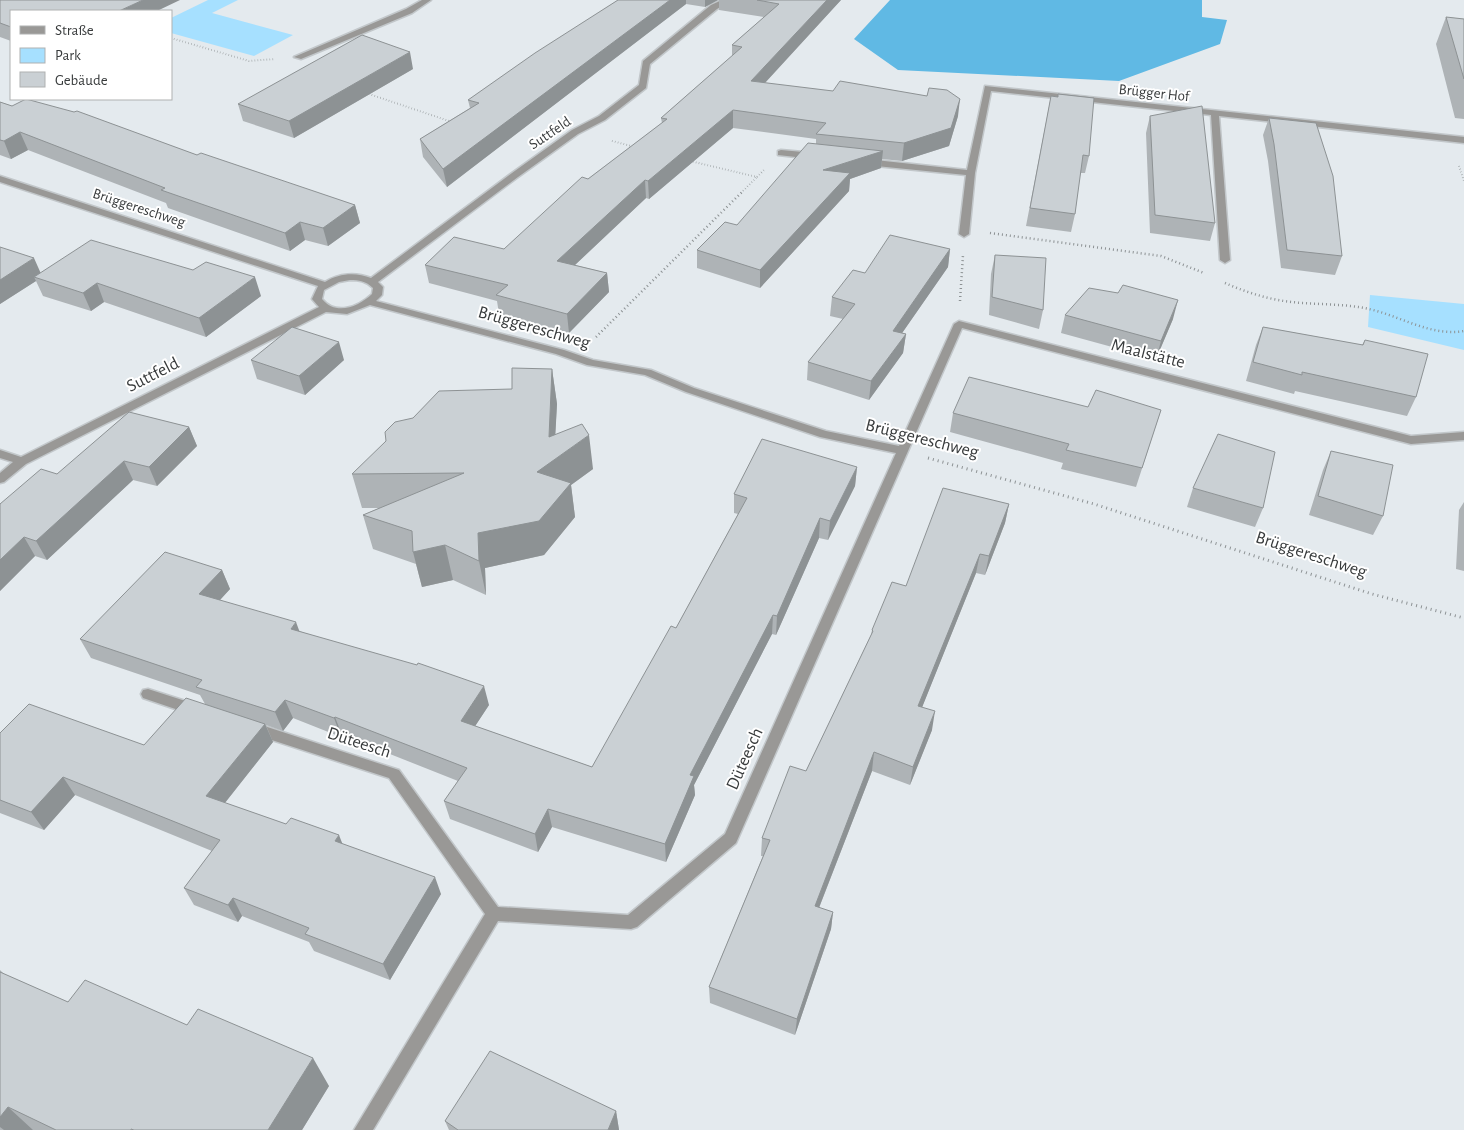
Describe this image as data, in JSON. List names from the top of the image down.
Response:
{
  "streets": {
    "street": [
      "Brügger Hof",
      "Suttfeld",
      "Brüggereschweg",
      "Maalstätte",
      "Düteesch"
    ]
  },
  "crossings": [
    ["Brüggereschweg", "Düteesch"]
  ],
  "legend": ["Straße", "Park", "Gebäude"]
}
